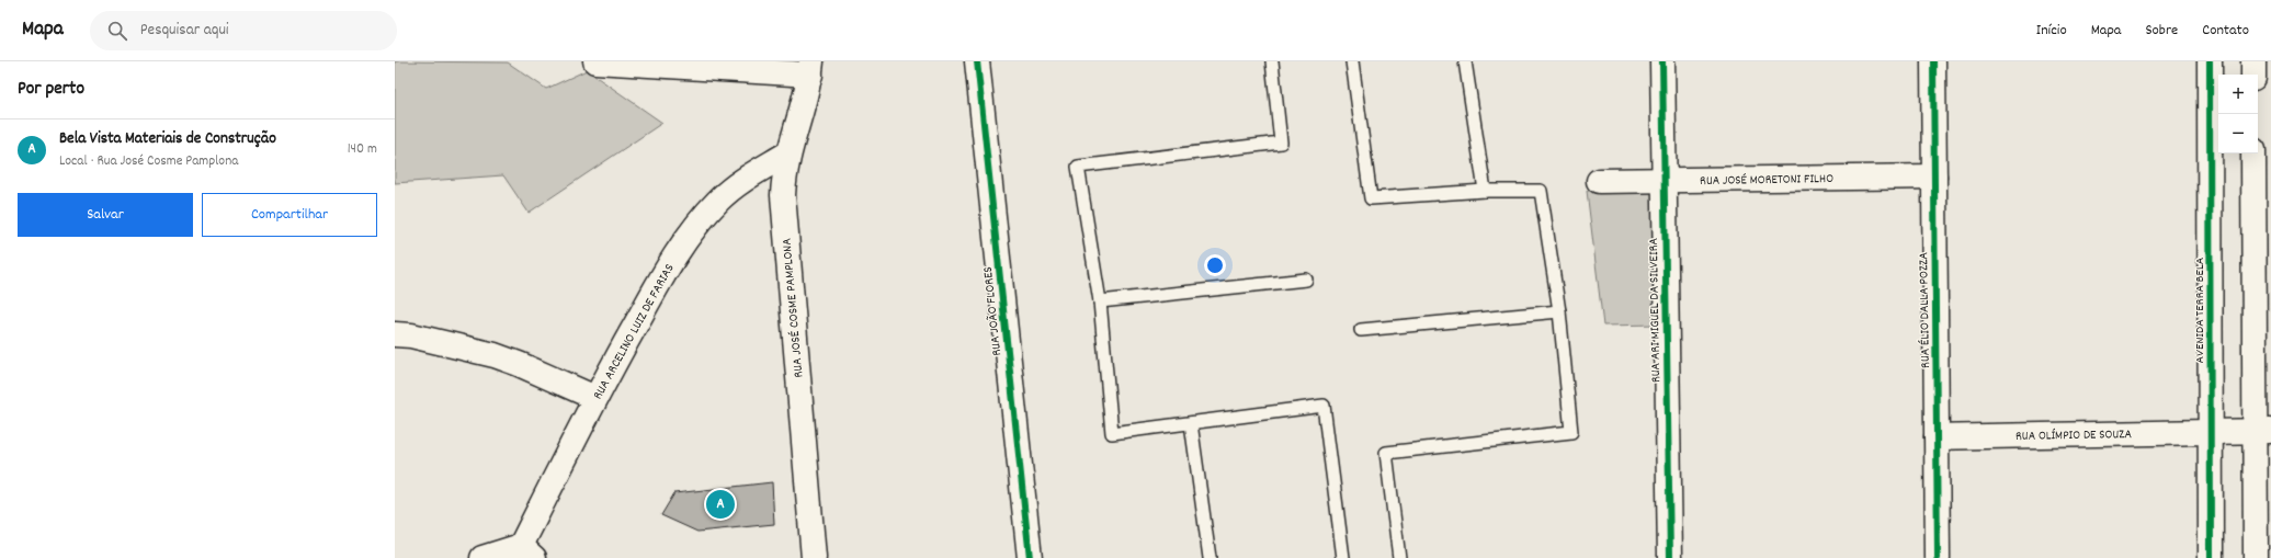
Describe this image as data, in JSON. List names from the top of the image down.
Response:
{
  "streets": {
    "street": [
      "RUA JOSÉ MORETONI FILHO",
      "RUA JOSÉ COSME PAMPLONA",
      "RUA ARI MIGUEL DA SILVEIRA",
      "RUA ÉLIO DALLA POZZA",
      "AVENIDA TERRA BELA",
      "RUA JOÃO FLORES",
      "RUA ARCELINO LUIZ DE FARIAS",
      "RUA OLÍMPIO DE SOUZA"
    ]
  },
  "crossings": [
    ["RUA JOSÉ MORETONI FILHO", "RUA ARI MIGUEL DA SILVEIRA"],
    ["RUA JOSÉ MORETONI FILHO", "RUA ÉLIO DALLA POZZA"],
    ["RUA JOSÉ COSME PAMPLONA", "RUA ARCELINO LUIZ DE FARIAS"],
    ["RUA ÉLIO DALLA POZZA", "RUA OLÍMPIO DE SOUZA"],
    ["AVENIDA TERRA BELA", "RUA OLÍMPIO DE SOUZA"]
  ],
  "page": {
    "header": "Mapa",
    "search": "Pesquisar aqui",
    "nav": [
      "Início",
      "Mapa",
      "Sobre",
      "Contato"
    ],
    "heading": "Por perto",
    "map_buttons": ["+", "−"],
    "list": [
      {
        "mark": "A",
        "name": "Bela Vista Materiais de Construção",
        "note": "Local · Rua José Cosme Pamplona",
        "value": "140 m"
      }
    ],
    "buttons": ["Salvar", "Compartilhar"],
    "pins": "A"
  }
}
